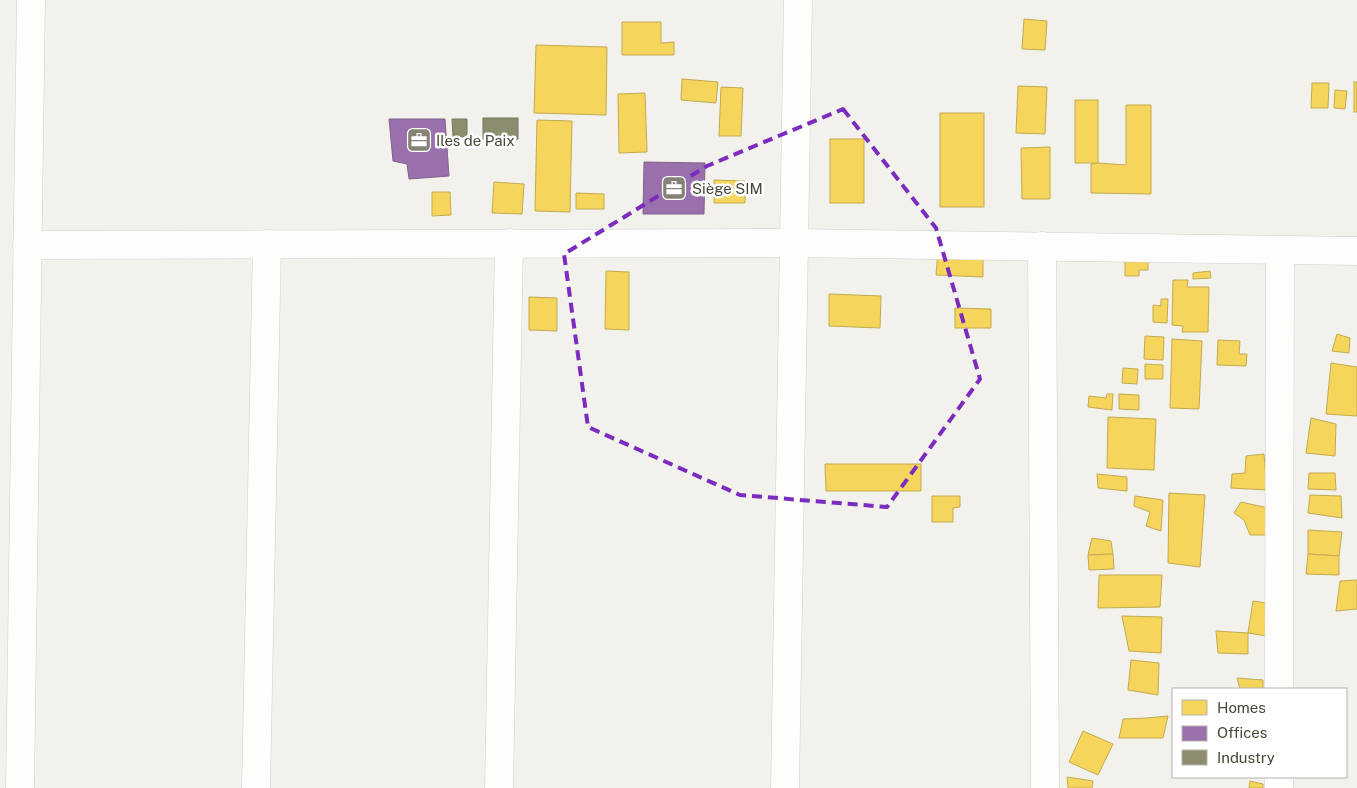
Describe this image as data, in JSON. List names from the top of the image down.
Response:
{
  "places": {
    "office": ["Iles de Paix", "Siège SIM"]
  },
  "legend": ["Homes", "Offices", "Industry"]
}
